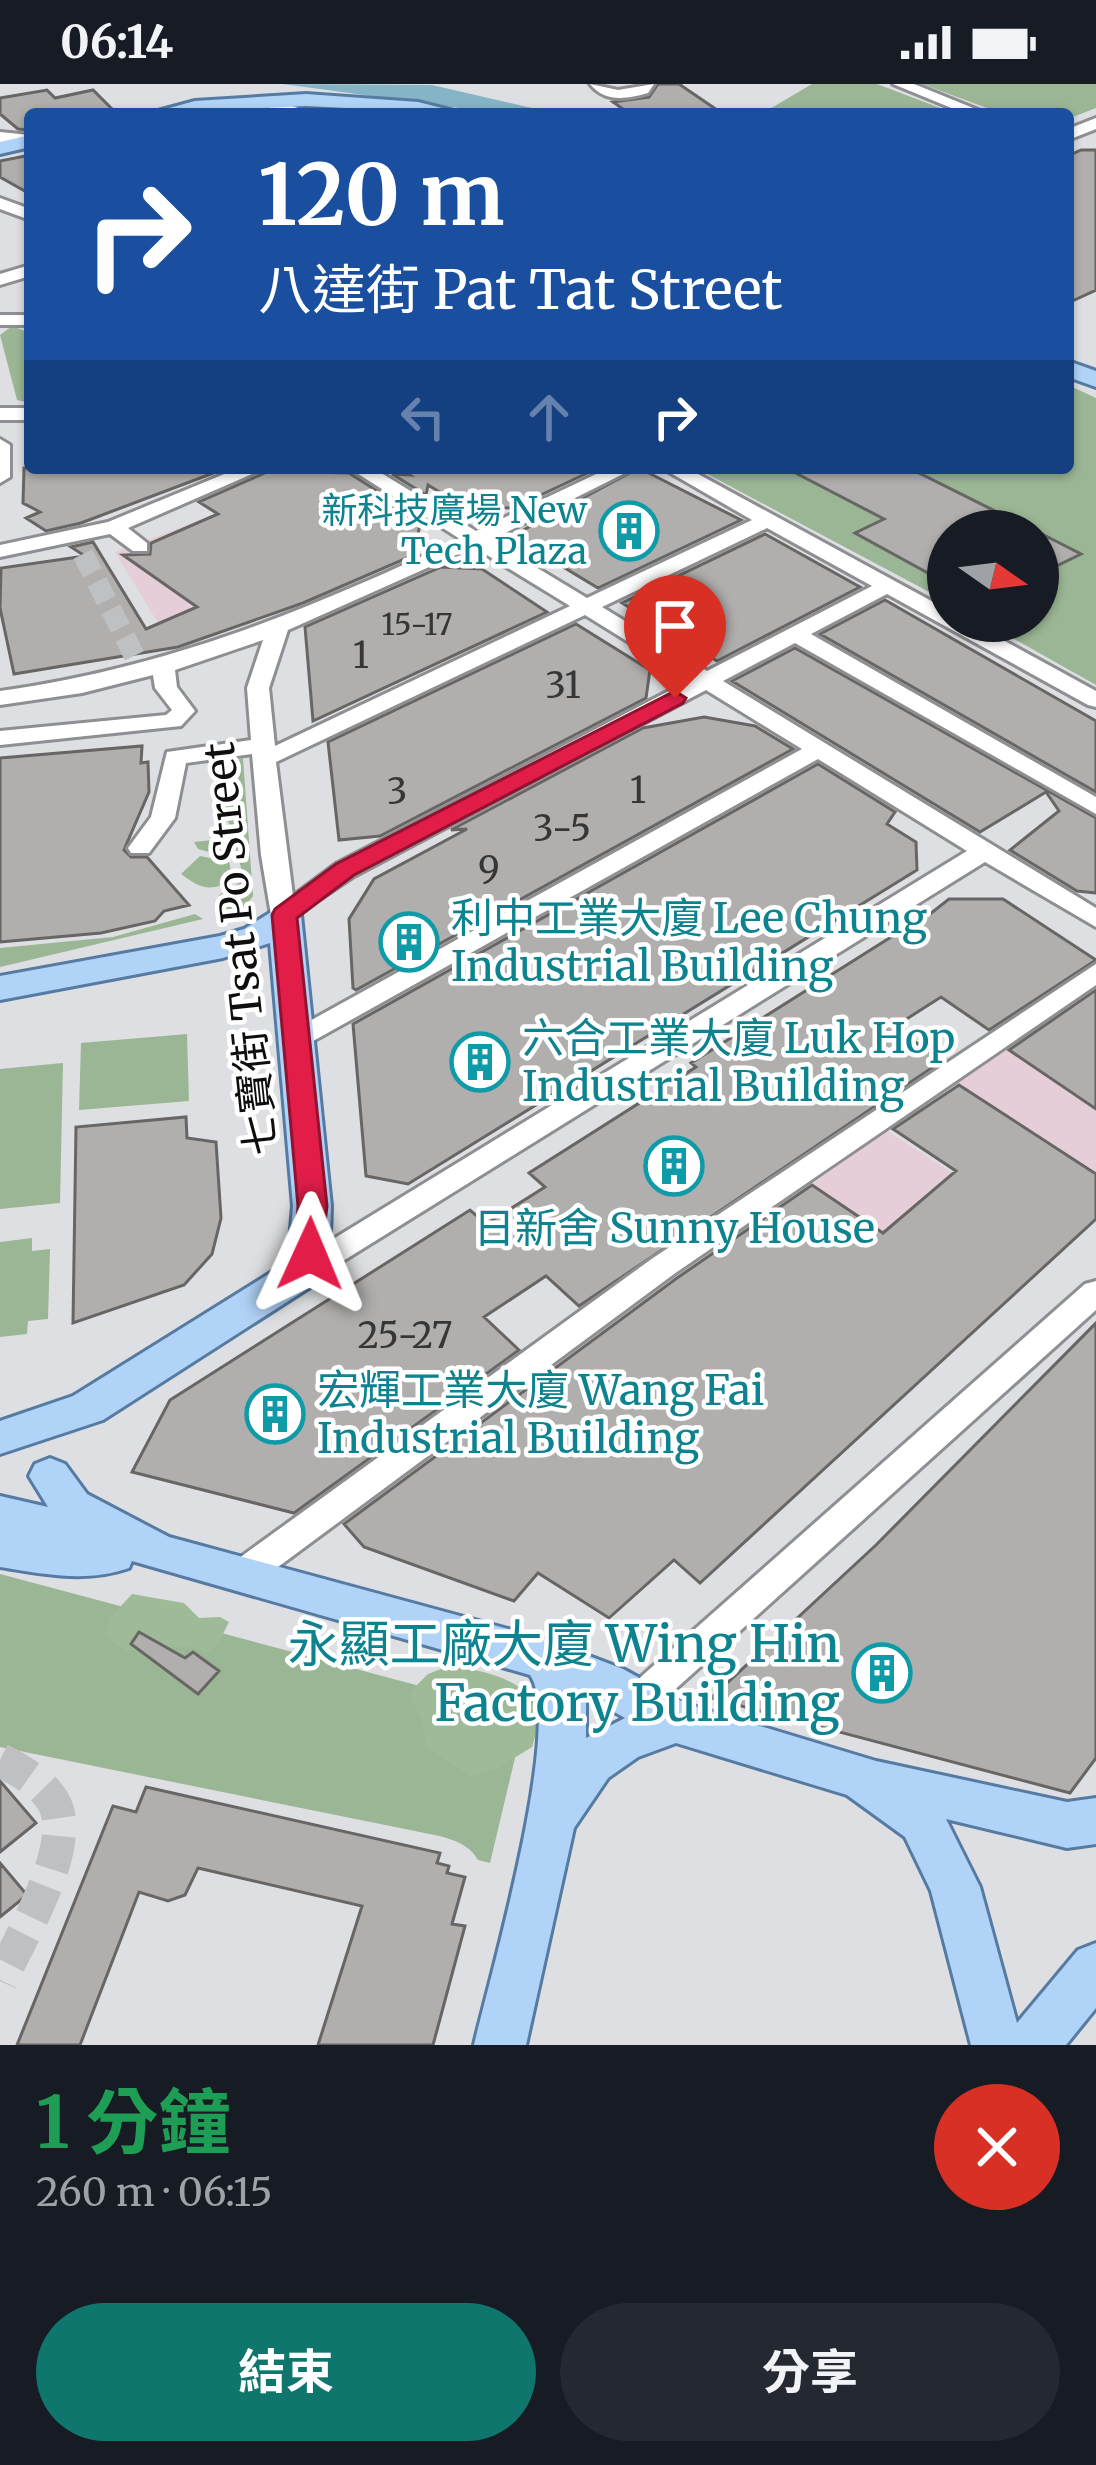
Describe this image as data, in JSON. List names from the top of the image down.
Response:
{
  "streets": {
    "main road": ["七寶街 Tsat Po Street"]
  },
  "places": {
    "building": [
      "新科技廣場 New Tech Plaza",
      "利中工業大廈 Lee Chung Industrial Building",
      "六合工業大廈 Luk Hop Industrial Building",
      "日新舍 Sunny House",
      "宏輝工業大廈 Wang Fai Industrial Building",
      "永顯工廠大廈 Wing Hin Factory Building"
    ]
  },
  "house_numbers": [
    "15-17",
    "1",
    "31",
    "1",
    "3",
    "3-5",
    "9",
    "25-27"
  ],
  "north": "right",
  "page": {
    "status": "06:14",
    "turn": ["120 m", "八達街 Pat Tat Street"],
    "heading": ["1 分鐘", "260 m · 06:15"],
    "buttons": ["結束", "分享"]
  }
}
